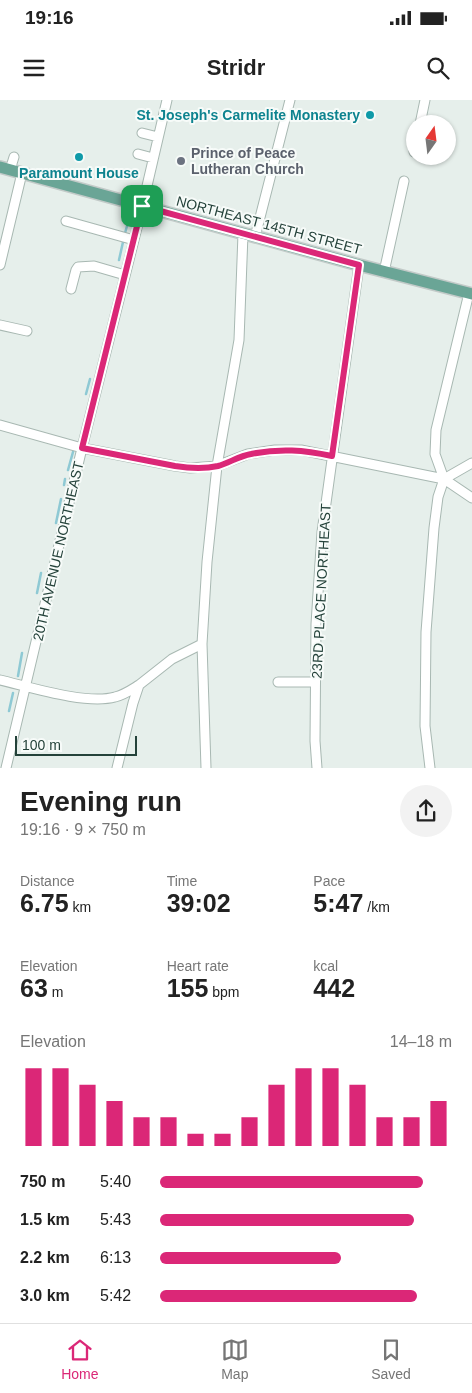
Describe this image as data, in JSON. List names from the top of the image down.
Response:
{
  "streets": {
    "main road": ["NORTHEAST 145TH STREET"],
    "street": ["20TH AVENUE NORTHEAST", "23RD PLACE NORTHEAST"]
  },
  "crossings": [
    ["NORTHEAST 145TH STREET", "20TH AVENUE NORTHEAST"],
    ["NORTHEAST 145TH STREET", "23RD PLACE NORTHEAST"]
  ],
  "places": ["St. Joseph's Carmelite Monastery", "Paramount House", "Prince of Peace Lutheran Church"],
  "scale_bar": "100 m",
  "north": "top",
  "page": {
    "status": "19:16",
    "header": "Stridr",
    "scale": "100 m",
    "heading": ["Evening run", "19:16 · 9 × 750 m"],
    "stats": [
      ["Distance", "6.75 km"],
      ["Time", "39:02"],
      ["Pace", "5:47 /km"],
      ["Elevation", "63 m"],
      ["Heart rate", "155 bpm"],
      ["kcal", "442"]
    ],
    "chart": ["Elevation", "14–18 m"],
    "list": [
      {
        "name": "750 m",
        "note": "5:40"
      },
      {
        "name": "1.5 km",
        "note": "5:43"
      },
      {
        "name": "2.2 km",
        "note": "6:13"
      },
      {
        "name": "3.0 km",
        "note": "5:42"
      }
    ],
    "tabs": ["Home", "Map", "Saved"]
  }
}
